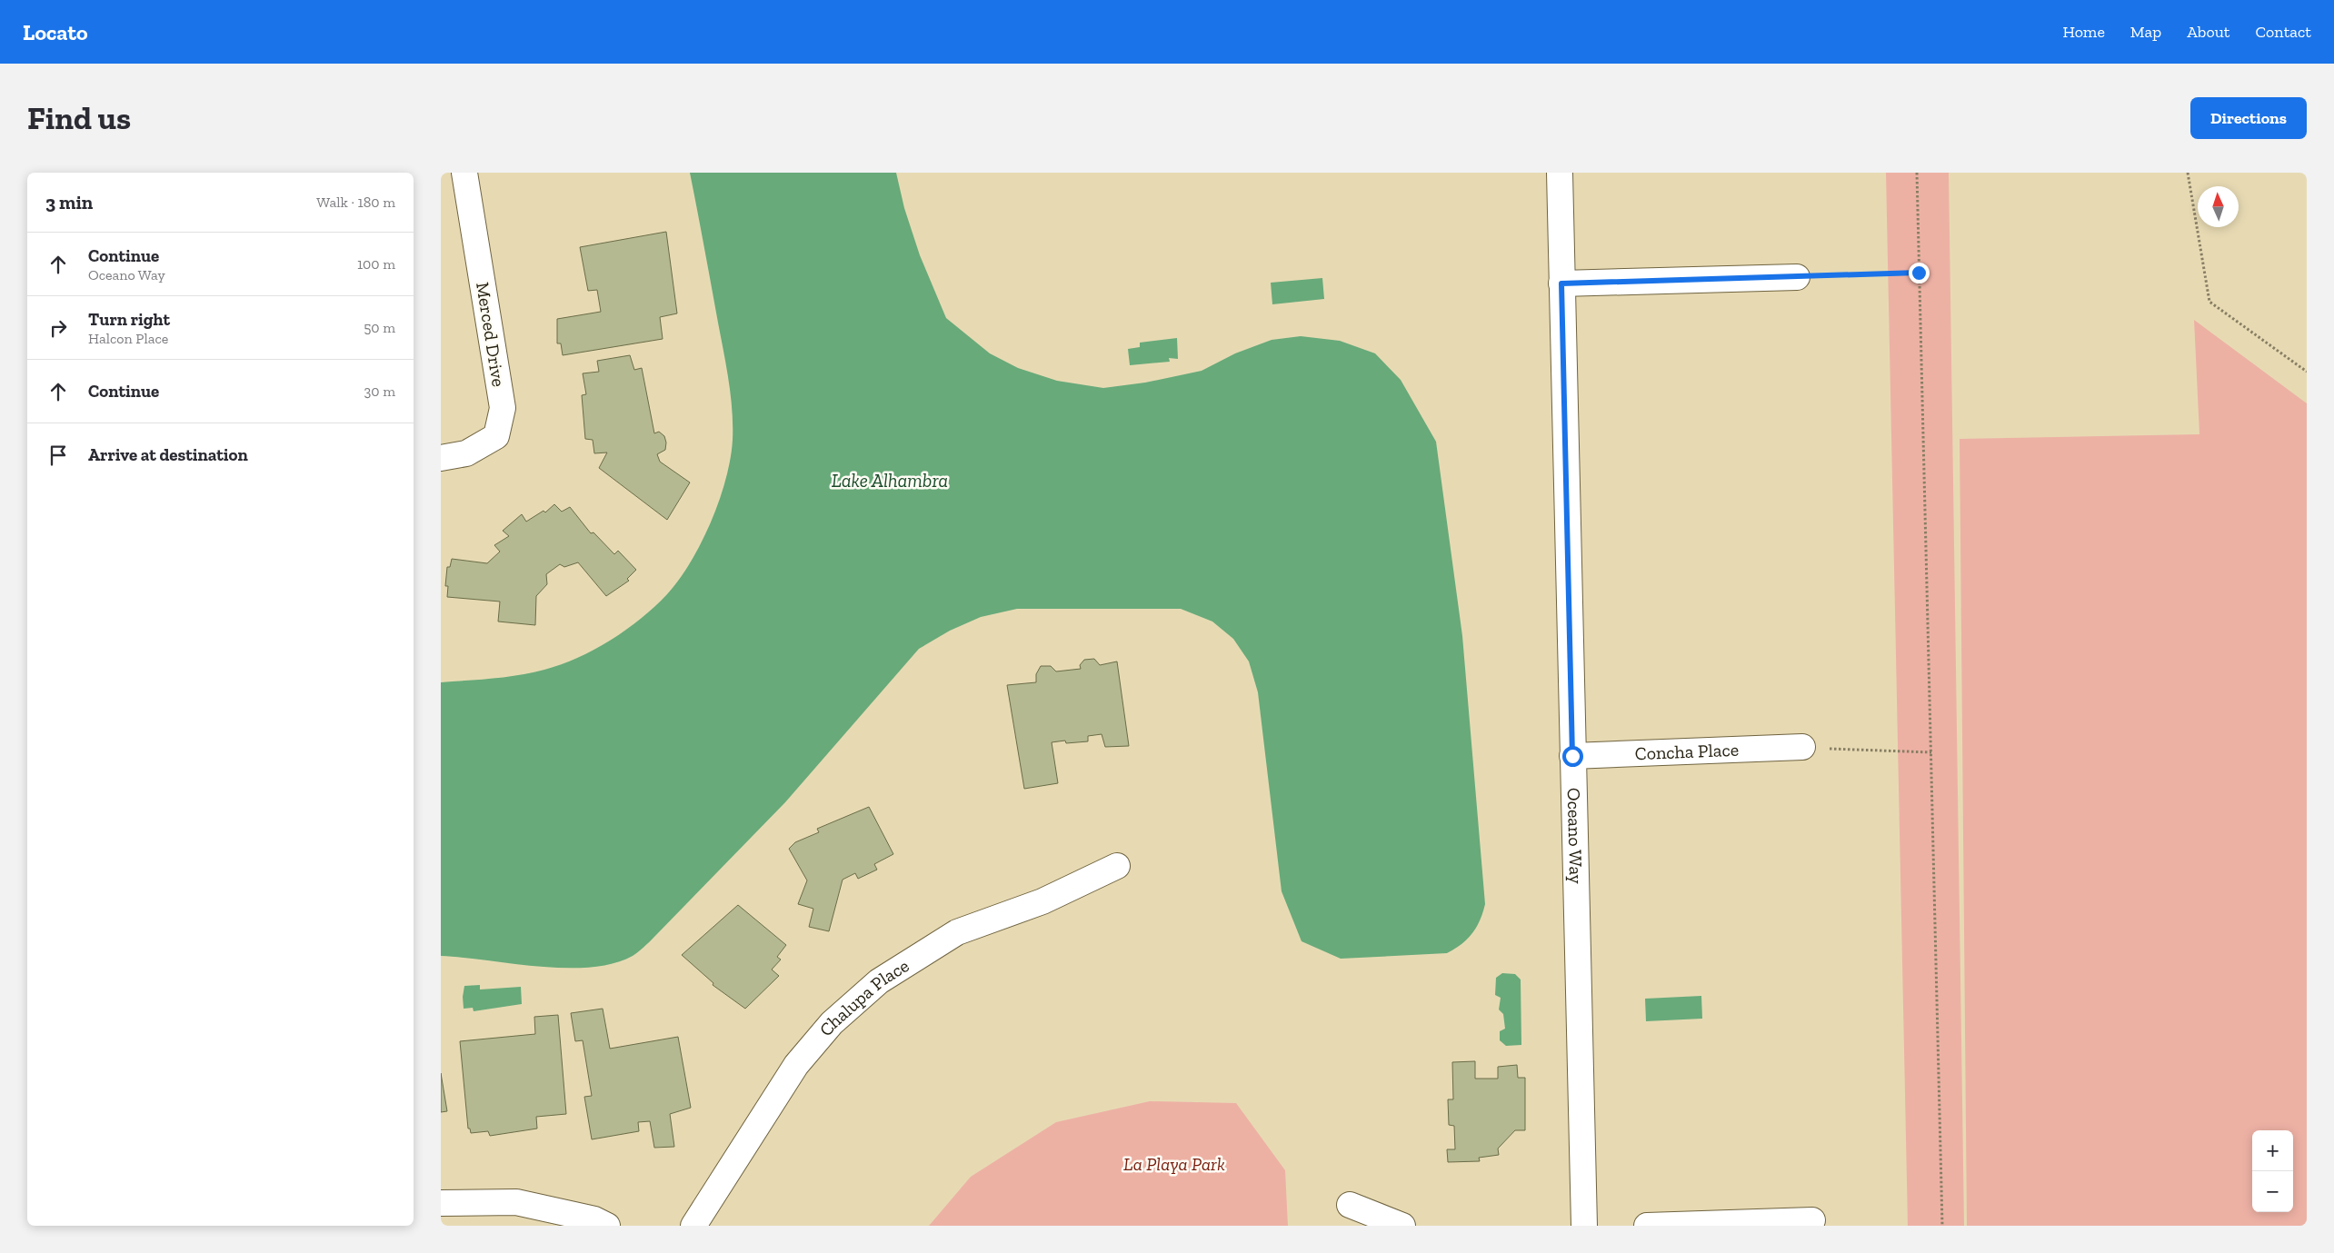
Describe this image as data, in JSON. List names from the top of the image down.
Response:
{
  "streets": {
    "street": [
      "Merced Drive",
      "Concha Place",
      "Oceano Way",
      "Chalupa Place"
    ]
  },
  "crossings": [
    ["Concha Place", "Oceano Way"]
  ],
  "water": ["Lake Alhambra"],
  "parks": ["La Playa Park"],
  "north": "top",
  "page": {
    "header": "Locato",
    "nav": [
      "Home",
      "Map",
      "About",
      "Contact"
    ],
    "buttons": "Directions",
    "title": "Find us",
    "heading": ["3 min", "Walk · 180 m"],
    "list": [
      ["Continue", "Oceano Way", "100 m"],
      ["Turn right", "Halcon Place", "50 m"],
      ["Continue", "30 m"],
      "Arrive at destination"
    ],
    "map_buttons": ["+", "−"]
  }
}
